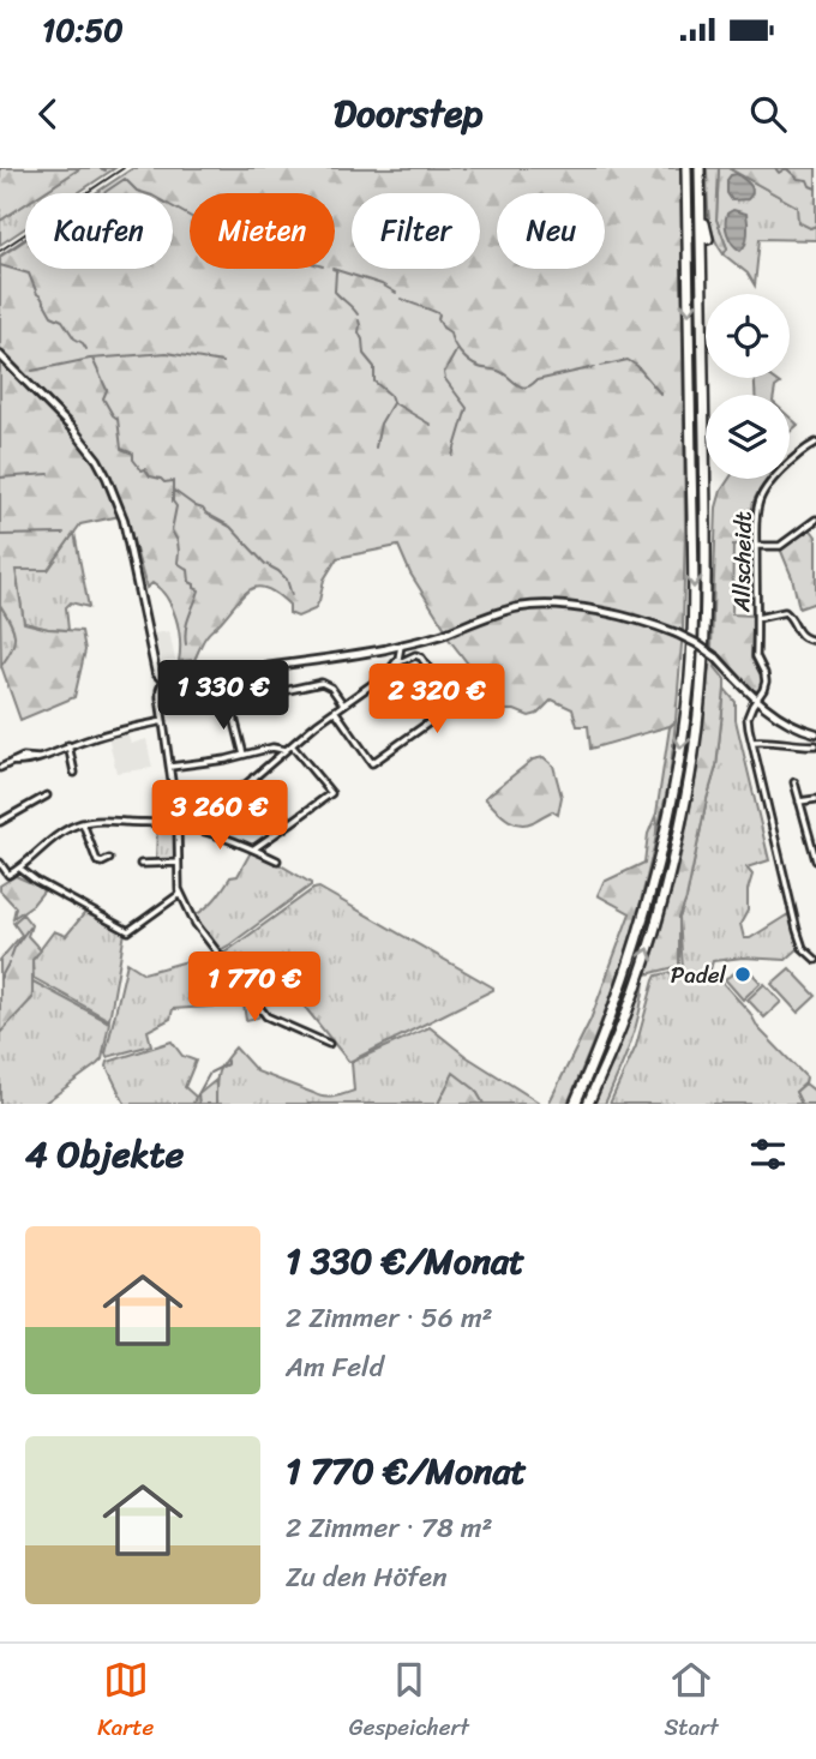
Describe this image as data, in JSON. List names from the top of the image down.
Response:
{
  "streets": {
    "street": ["Allscheidt"]
  },
  "places": ["Padel"],
  "page": {
    "status": "10:50",
    "header": "Doorstep",
    "chip": [
      "Kaufen",
      "Mieten",
      "Filter",
      "Neu"
    ],
    "price": [
      "1 330 €",
      "2 320 €",
      "3 260 €",
      "1 770 €"
    ],
    "heading": "4 Objekte",
    "list": [
      {
        "name": "1 330 €/Monat",
        "note": "2 Zimmer · 56 m² · Am Feld"
      },
      {
        "name": "1 770 €/Monat",
        "note": "2 Zimmer · 78 m² · Zu den Höfen"
      }
    ],
    "tabs": ["Karte", "Gespeichert", "Start"]
  }
}
